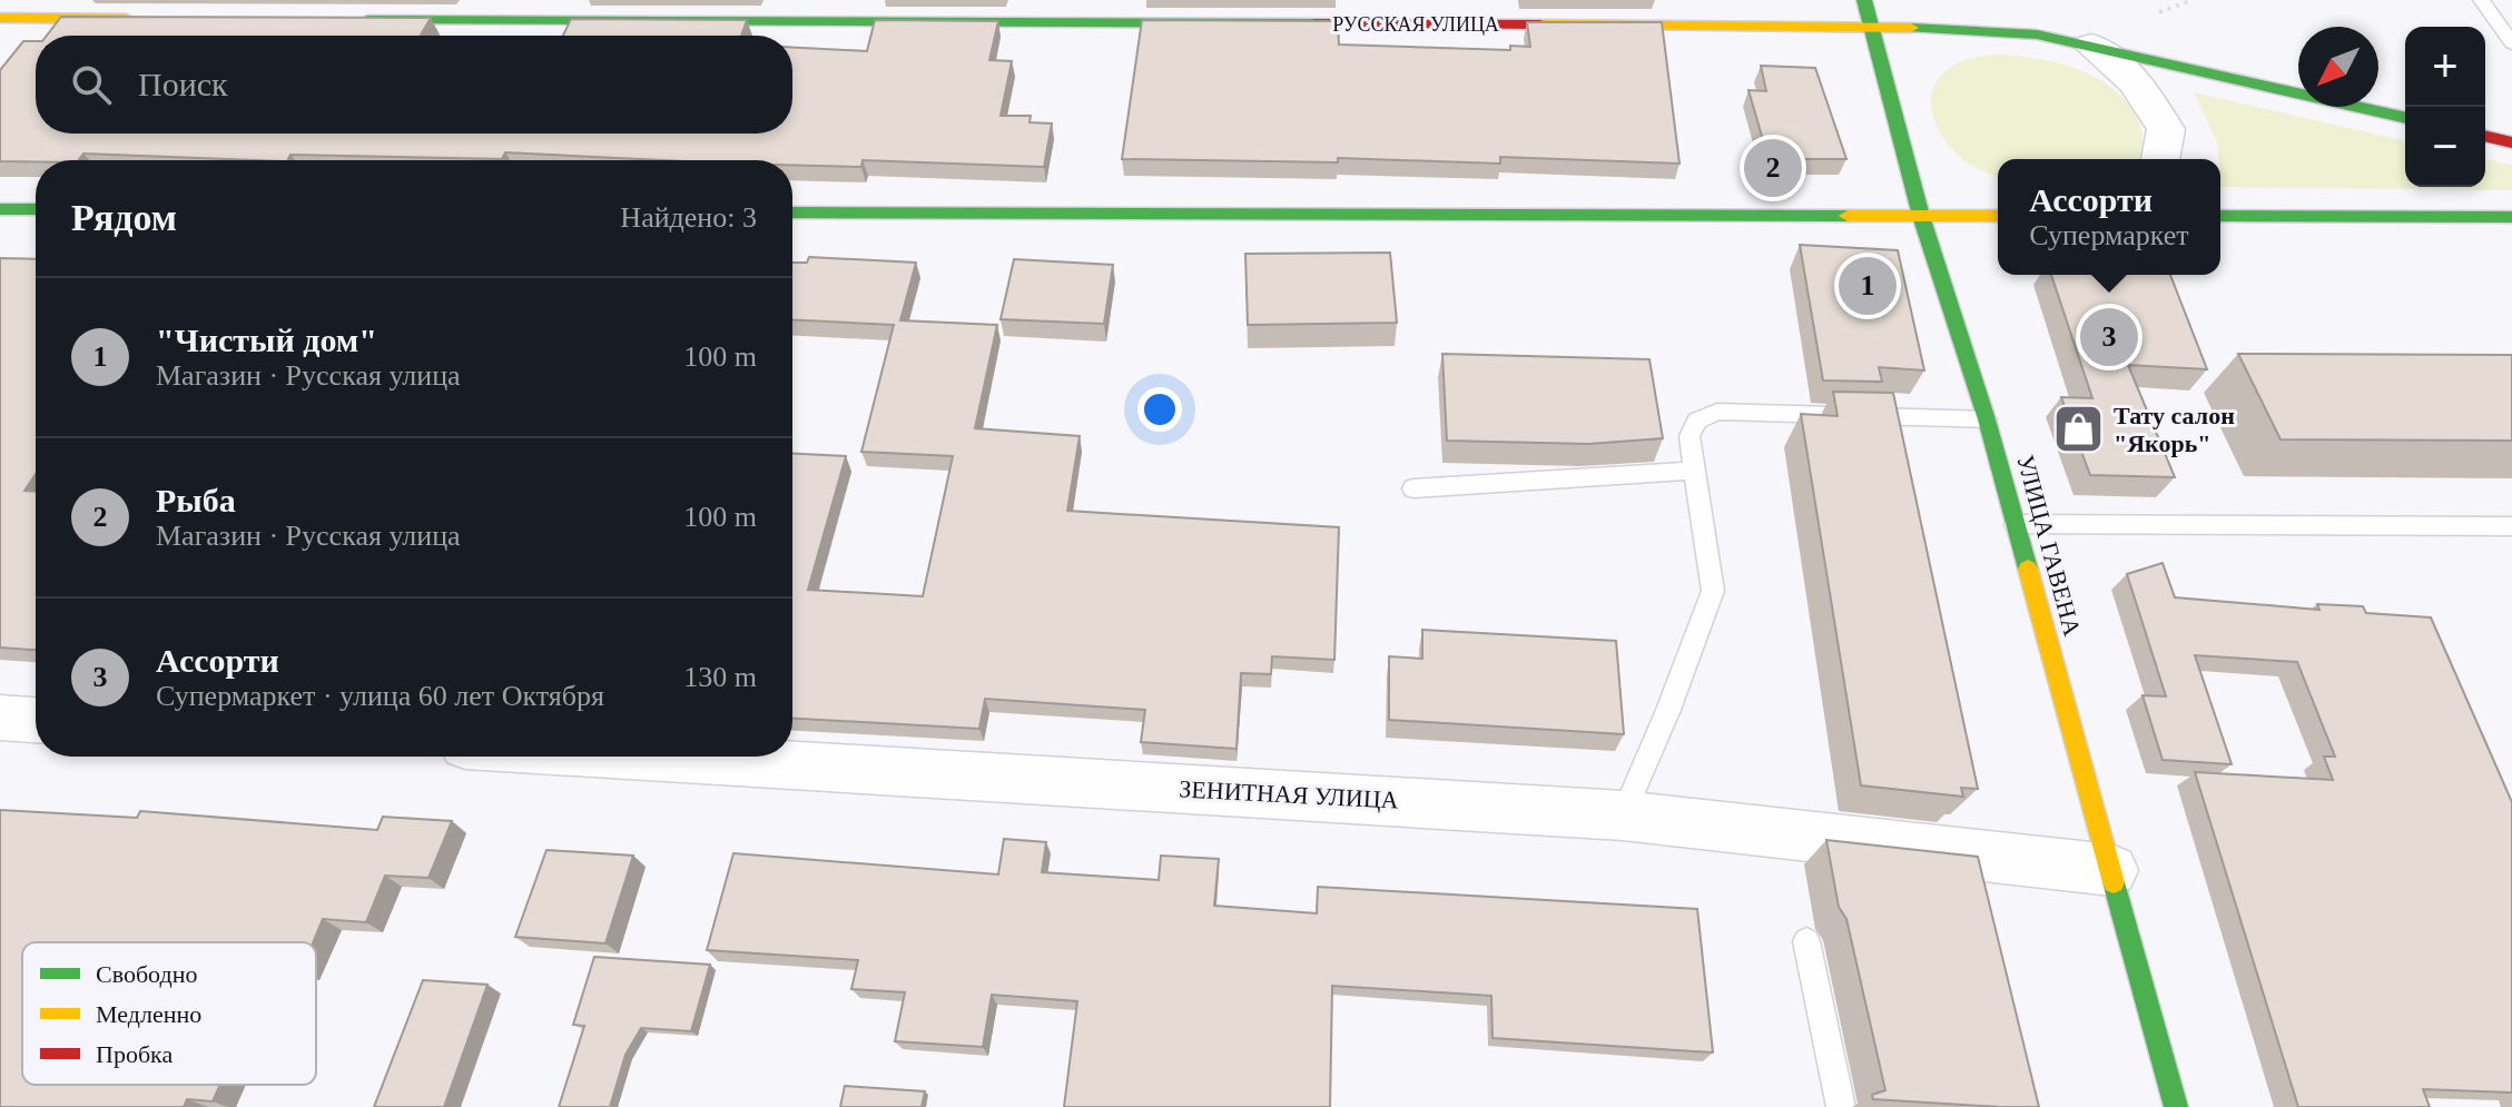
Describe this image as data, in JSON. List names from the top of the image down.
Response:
{
  "streets": {
    "main road": ["РУССКАЯ УЛИЦА", "УЛИЦА ГАВЕНА"],
    "street": ["ЗЕНИТНАЯ УЛИЦА"]
  },
  "crossings": [
    ["РУССКАЯ УЛИЦА", "УЛИЦА ГАВЕНА"],
    ["УЛИЦА ГАВЕНА", "ЗЕНИТНАЯ УЛИЦА"]
  ],
  "places": {
    "shop": ["Тату салон \"Якорь\""]
  },
  "legend": ["Свободно", "Медленно", "Пробка"],
  "north": "bottom left",
  "page": {
    "map_buttons": ["+", "−"],
    "search": "Поиск",
    "pins": ["2", "1", "3"],
    "popup": ["Ассорти", "Супермаркет"],
    "heading": ["Рядом", "Найдено: 3"],
    "list": [
      {
        "mark": "1",
        "name": "\"Чистый дом\"",
        "note": "Магазин · Русская улица",
        "value": "100 m"
      },
      {
        "mark": "2",
        "name": "Рыба",
        "note": "Магазин · Русская улица",
        "value": "100 m"
      },
      {
        "mark": "3",
        "name": "Ассорти",
        "note": "Супермаркет · улица 60 лет Октября",
        "value": "130 m"
      }
    ]
  }
}
